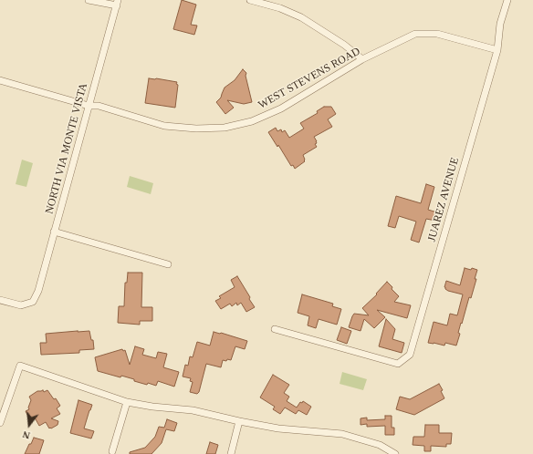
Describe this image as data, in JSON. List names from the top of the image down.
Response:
{
  "streets": {
    "street": ["WEST STEVENS ROAD", "NORTH VIA MONTE VISTA", "JUAREZ AVENUE"]
  },
  "crossings": [
    ["WEST STEVENS ROAD", "NORTH VIA MONTE VISTA"],
    ["WEST STEVENS ROAD", "JUAREZ AVENUE"]
  ],
  "north": "bottom"
}
